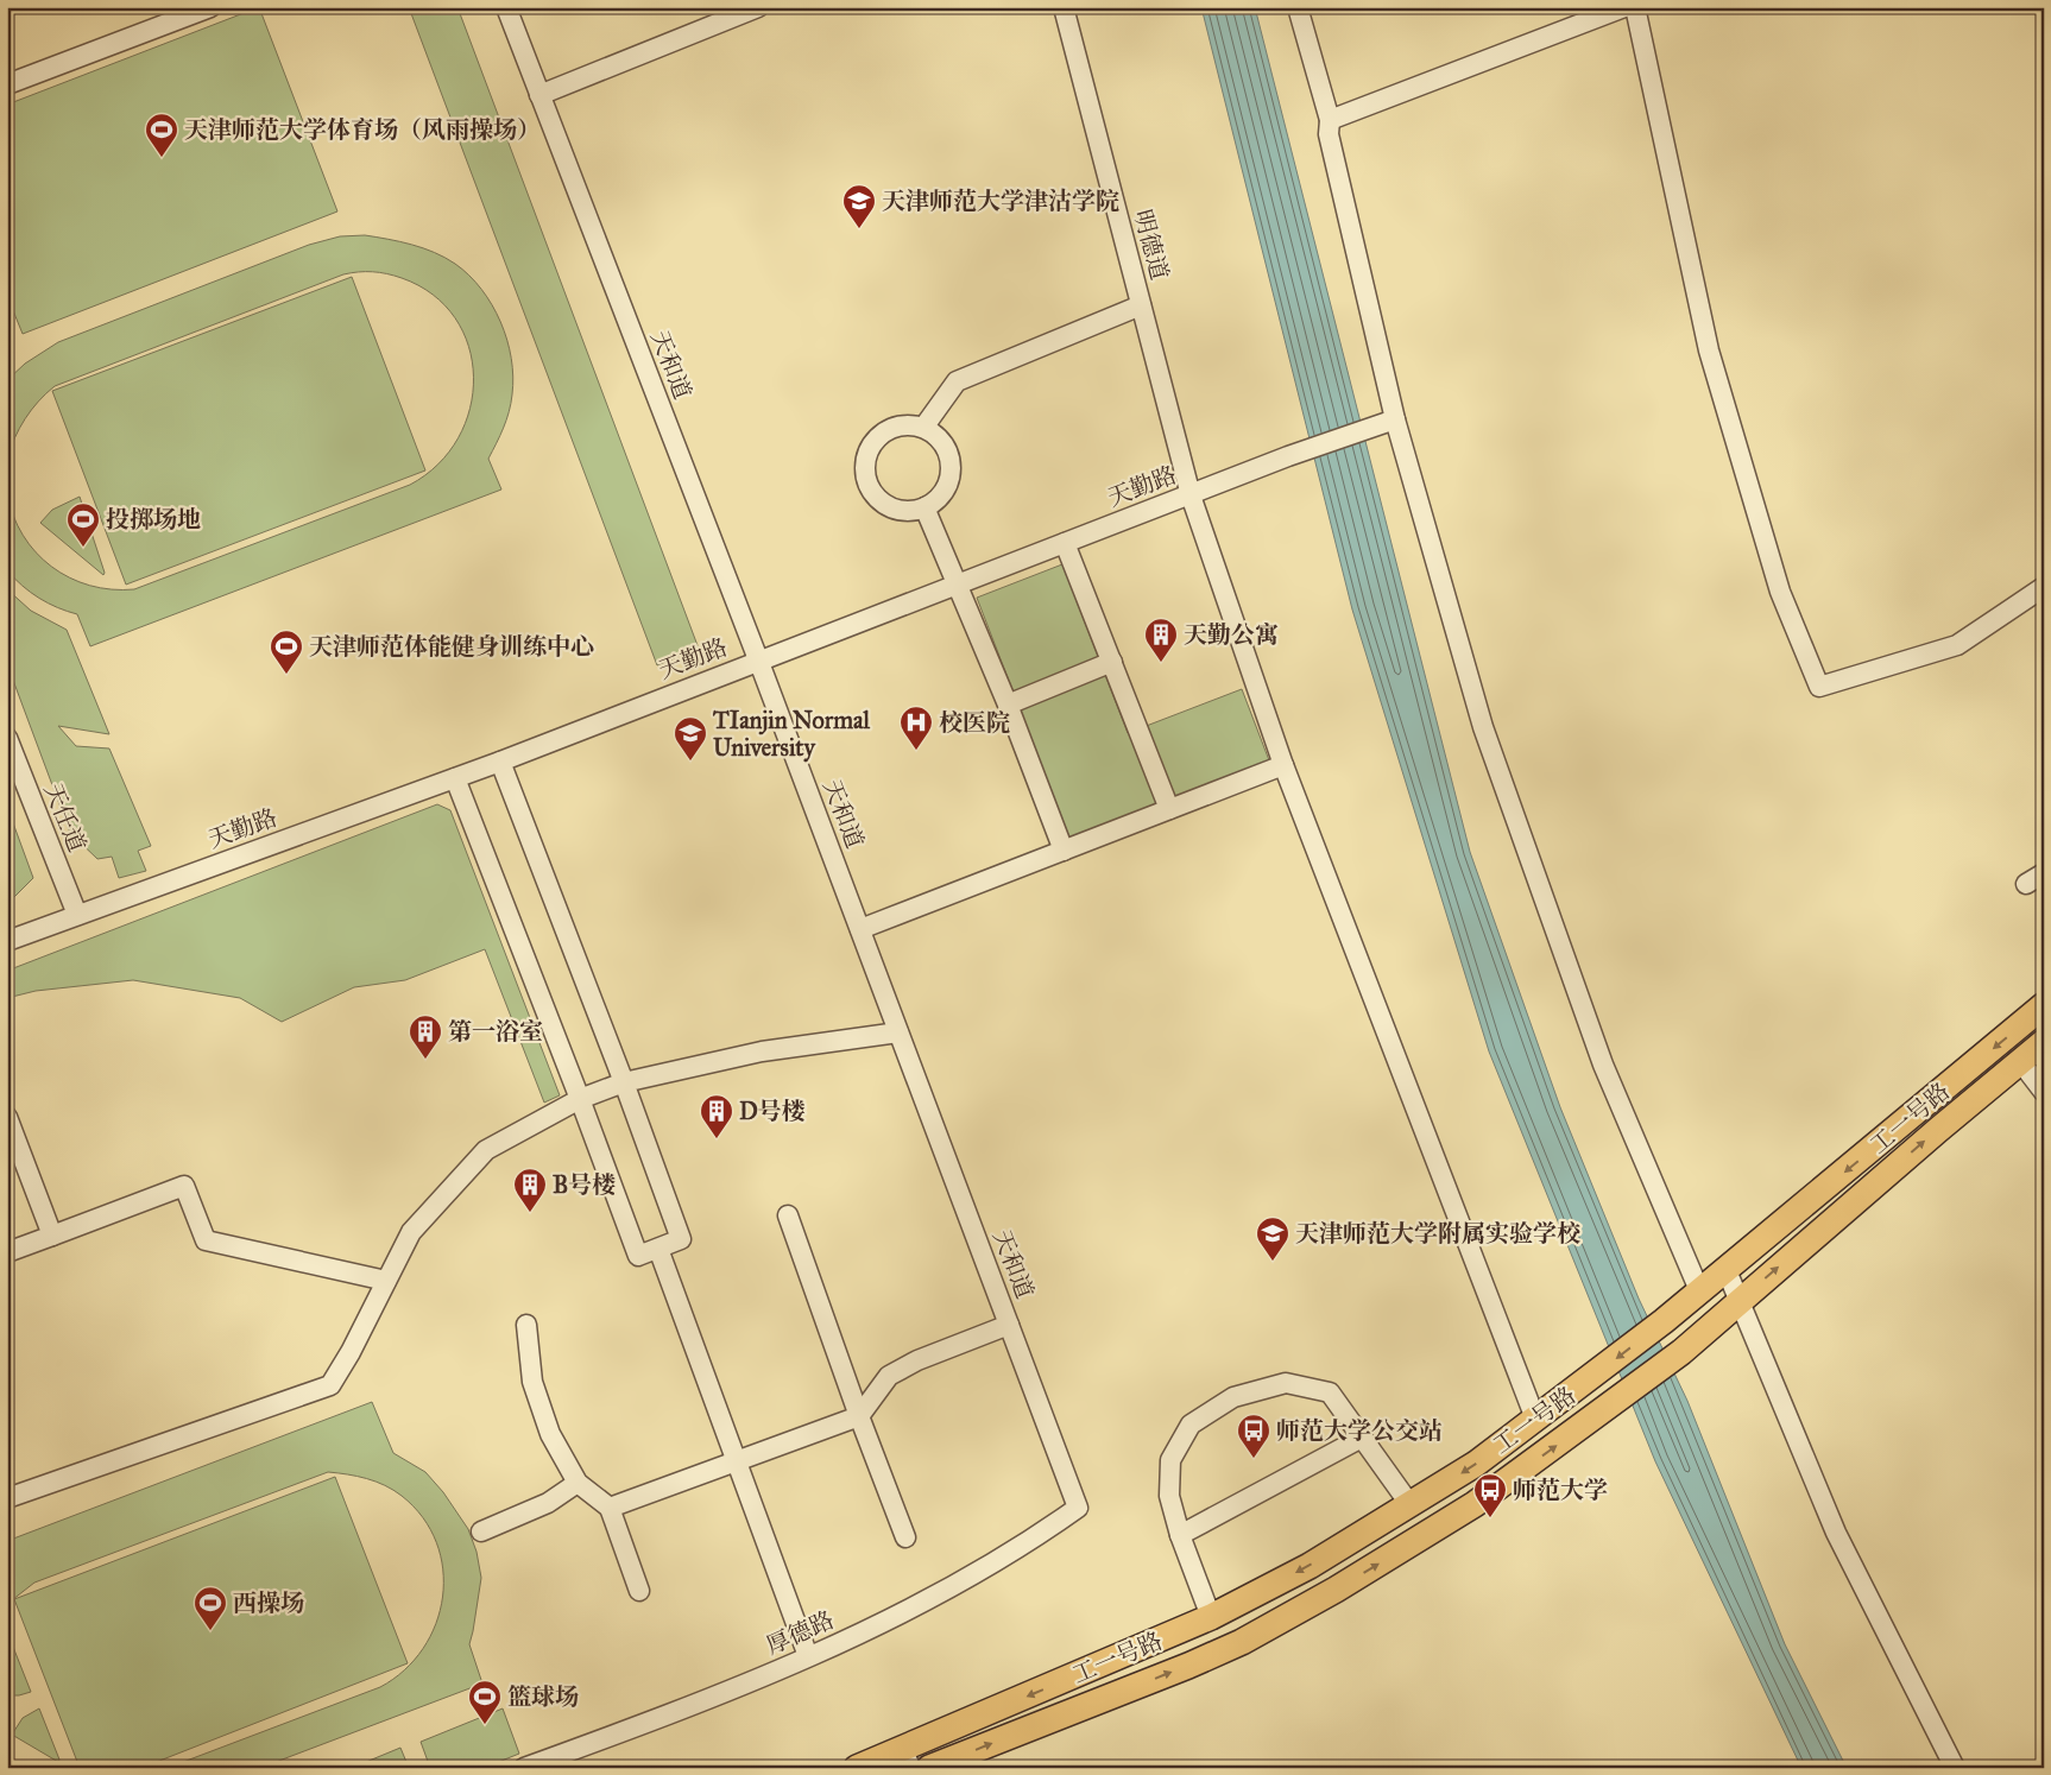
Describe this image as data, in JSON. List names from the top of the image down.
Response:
{
  "streets": {
    "main road": ["工一号路"],
    "street": [
      "明德道",
      "天和道",
      "天勤路",
      "天任道",
      "厚德路"
    ]
  },
  "crossings": [
    ["明德道", "天勤路"],
    ["明德道", "工一号路"],
    ["天和道", "天勤路"],
    ["天和道", "厚德路"],
    ["天勤路", "天任道"]
  ],
  "places": {
    "sports": [
      "天津师范大学体育场（风雨操场）",
      "投掷场地",
      "天津师范体能健身训练中心",
      "西操场",
      "篮球场"
    ],
    "school or university": ["天津师范大学津沽学院", "TIanjin Normal University", "天津师范大学附属实验学校"],
    "building": [
      "天勤公寓",
      "第一浴室",
      "D号楼",
      "B号楼"
    ],
    "hospital": ["校医院"],
    "bus stop": ["师范大学公交站", "师范大学"]
  }
}
